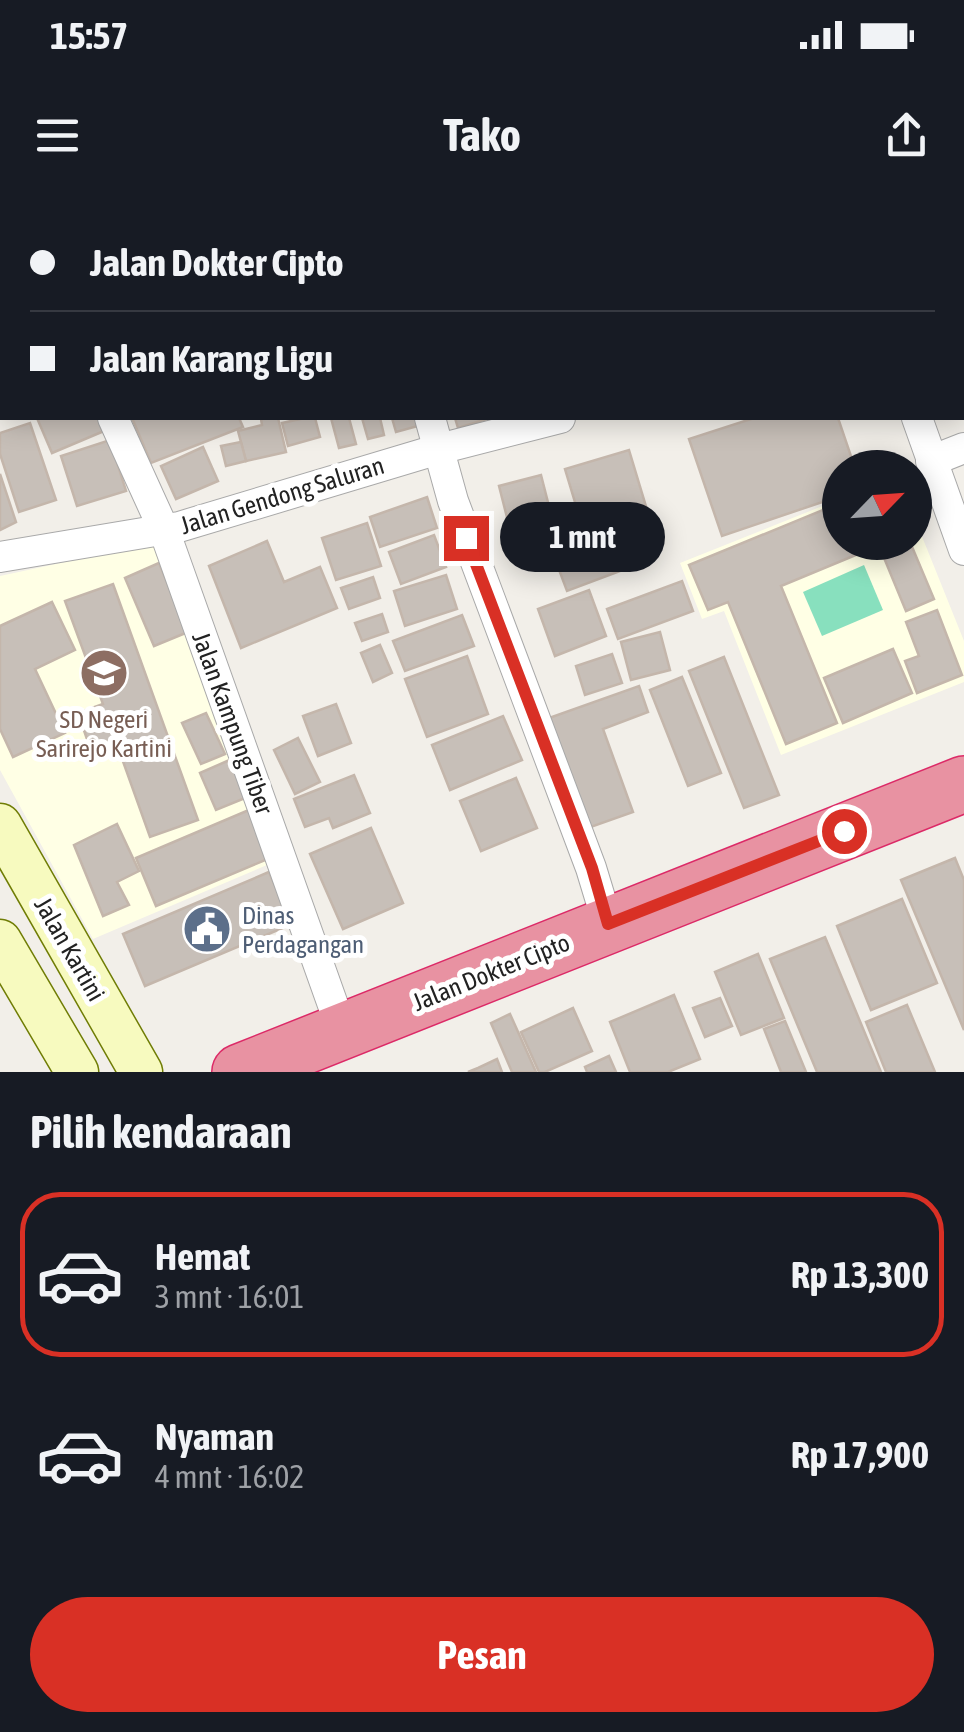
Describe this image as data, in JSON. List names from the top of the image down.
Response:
{
  "streets": {
    "highway": ["Jalan Dokter Cipto"],
    "main road": ["Jalan Kartini"],
    "street": ["Jalan Gendong Saluran", "Jalan Kampung Tiber"]
  },
  "crossings": [
    ["Jalan Gendong Saluran", "Jalan Kampung Tiber"],
    ["Jalan Kampung Tiber", "Jalan Dokter Cipto"]
  ],
  "places": {
    "school or university": ["SD Negeri Sarirejo Kartini"],
    "public building": ["Dinas Perdagangan"]
  },
  "north": "top right",
  "page": {
    "status": "15:57",
    "header": "Tako",
    "banner": ["Jalan Dokter Cipto", "Jalan Karang Ligu"],
    "bubble": "1 mnt",
    "heading": "Pilih kendaraan",
    "list": [
      {
        "name": "Hemat",
        "note": "3 mnt · 16:01",
        "value": "Rp 13,300"
      },
      {
        "name": "Nyaman",
        "note": "4 mnt · 16:02",
        "value": "Rp 17,900"
      }
    ],
    "buttons": "Pesan"
  }
}
